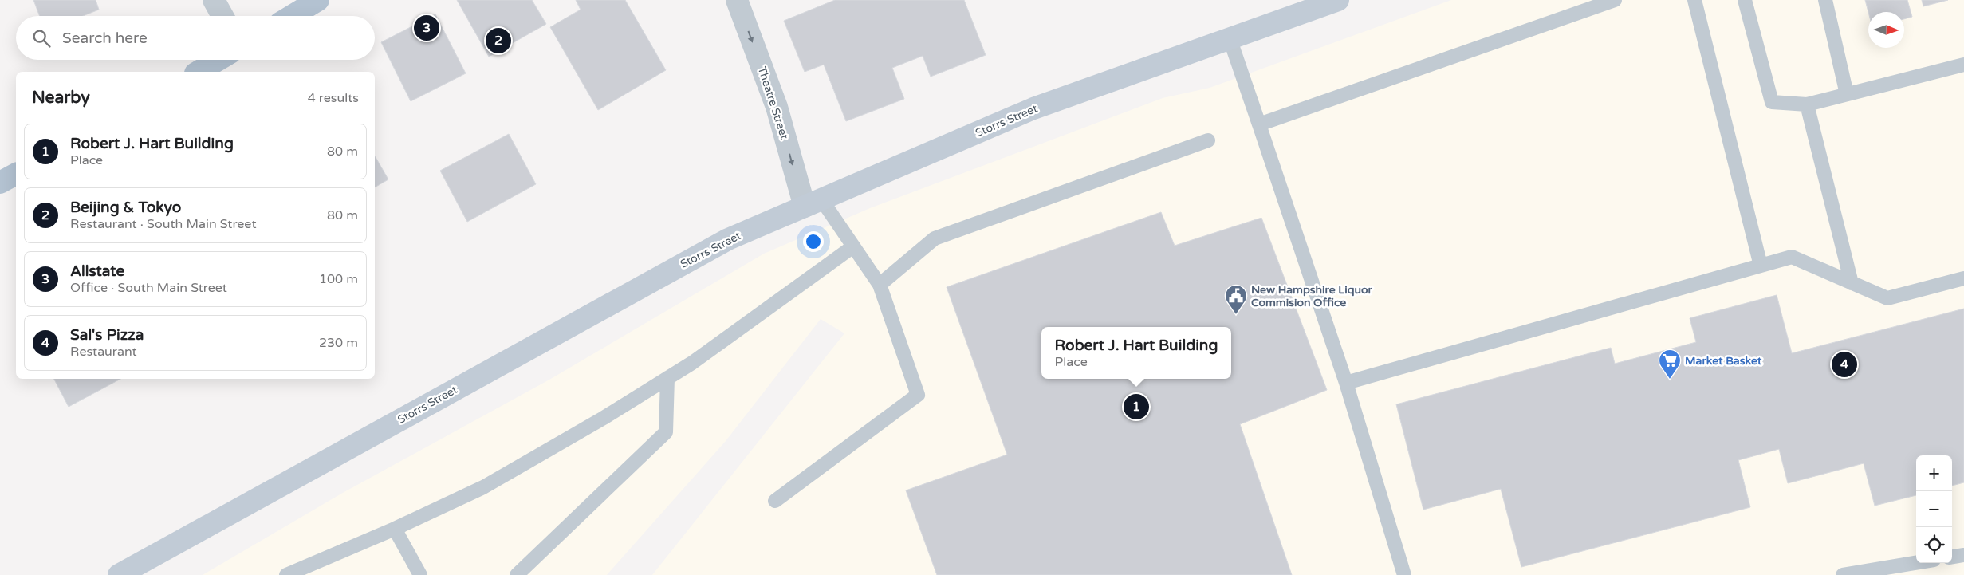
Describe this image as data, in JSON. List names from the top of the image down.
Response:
{
  "streets": {
    "street": ["Theatre Street", "Storrs Street"]
  },
  "crossings": [
    ["Theatre Street", "Storrs Street"]
  ],
  "one_way": ["Theatre Street"],
  "places": {
    "public building": ["New Hampshire Liquor Commision Office"],
    "supermarket": ["Market Basket"]
  },
  "north": "right",
  "page": {
    "pins": [
      "3",
      "2",
      "4",
      "1"
    ],
    "search": "Search here",
    "heading": ["Nearby", "4 results"],
    "list": [
      {
        "mark": "1",
        "name": "Robert J. Hart Building",
        "note": "Place",
        "value": "80 m"
      },
      {
        "mark": "2",
        "name": "Beijing & Tokyo",
        "note": "Restaurant · South Main Street",
        "value": "80 m"
      },
      {
        "mark": "3",
        "name": "Allstate",
        "note": "Office · South Main Street",
        "value": "100 m"
      },
      {
        "mark": "4",
        "name": "Sal's Pizza",
        "note": "Restaurant",
        "value": "230 m"
      }
    ],
    "popup": ["Robert J. Hart Building", "Place"],
    "map_buttons": ["+", "−"]
  }
}
